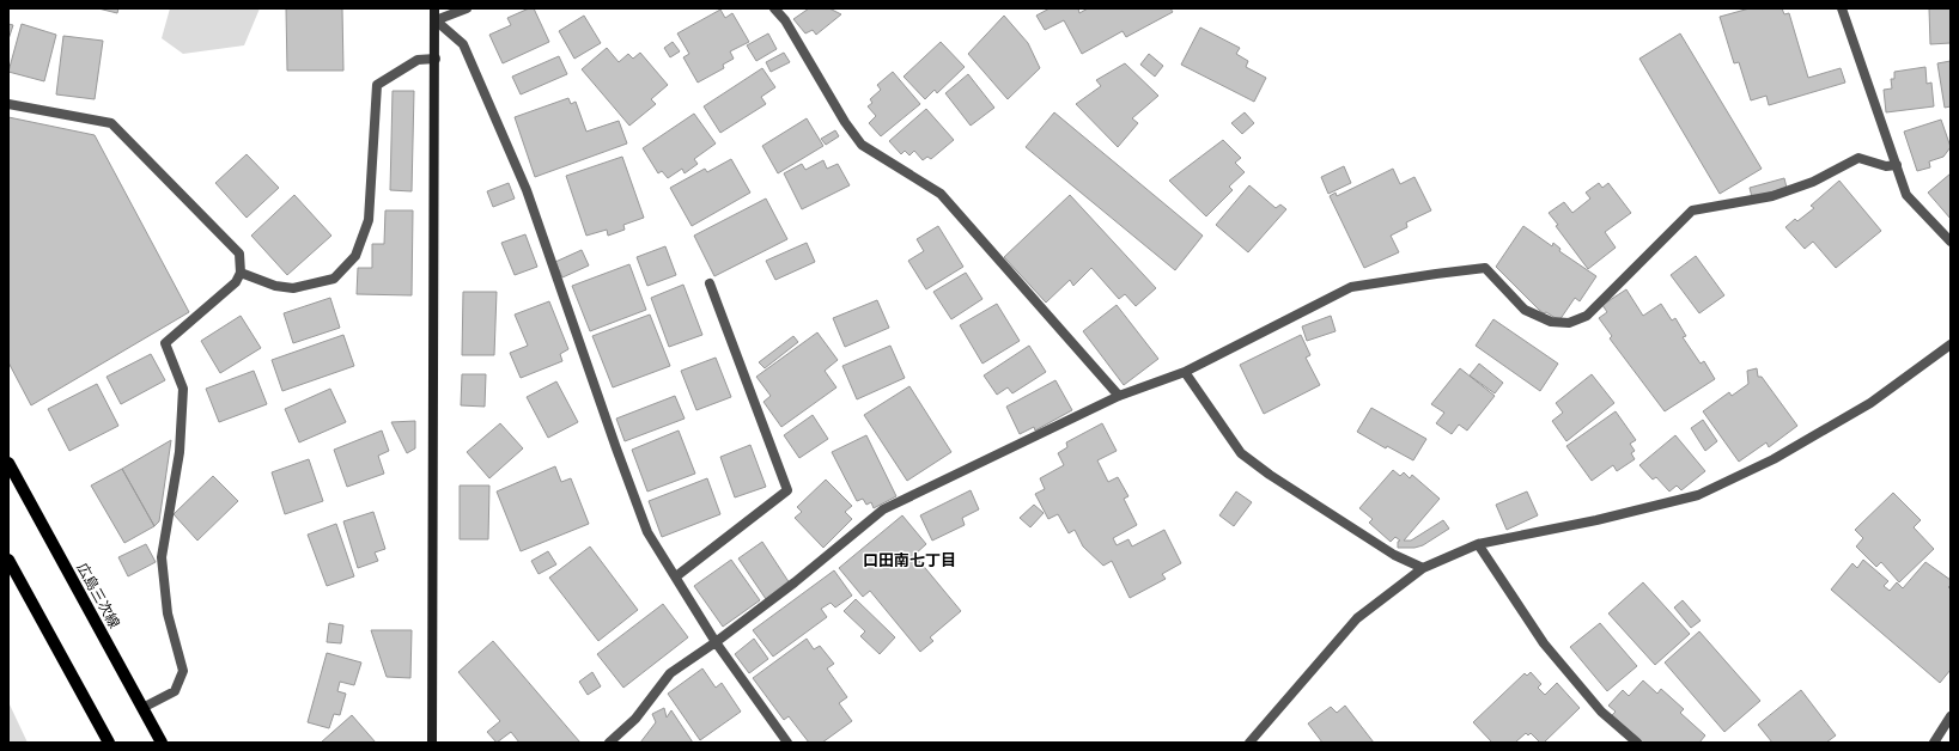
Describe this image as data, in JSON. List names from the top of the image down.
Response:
{
  "streets": {
    "main road": ["広島三次線"]
  },
  "districts": ["口田南七丁目"]
}
